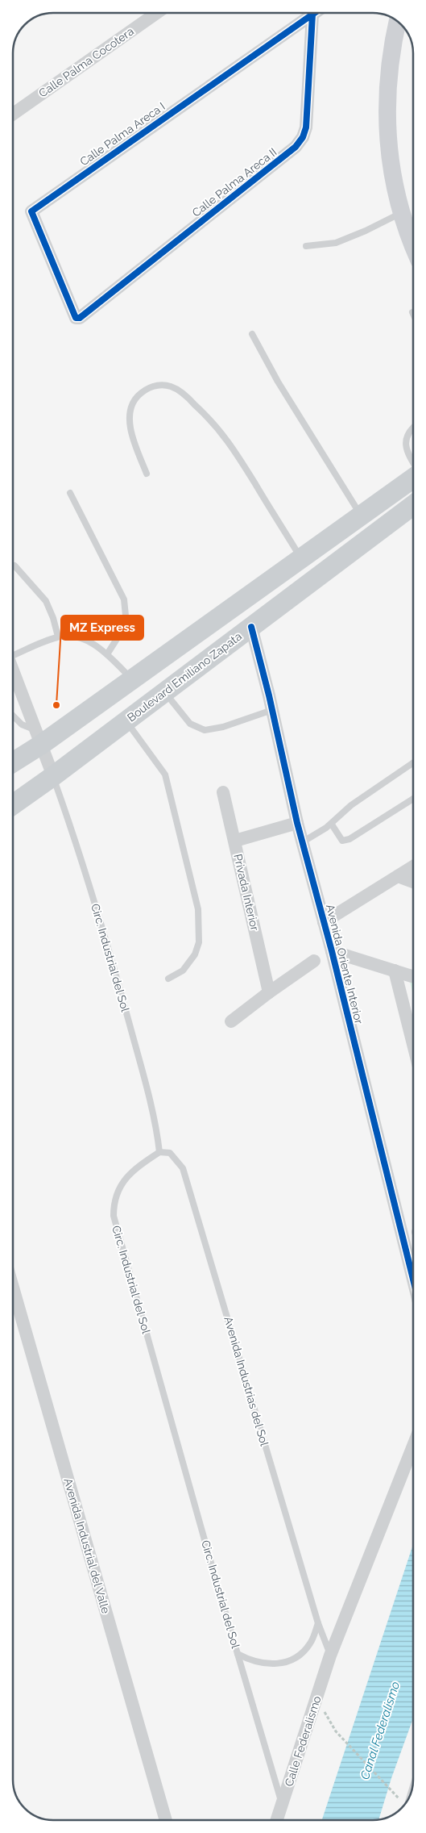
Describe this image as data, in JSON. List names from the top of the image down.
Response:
{
  "streets": {
    "main road": ["Boulevard Emiliano Zapata"],
    "street": [
      "Calle Palma Cocotera",
      "Calle Palma Areca I",
      "Calle Palma Areca II",
      "Privada Interior",
      "Avenida Oriente Interior",
      "Avenida Industrial del Valle",
      "Calle Federalismo"
    ],
    "lane": ["Circ. Industrial del Sol", "Avenida Industrias del Sol"]
  },
  "crossings": [
    ["Calle Palma Areca I", "Calle Palma Areca II"],
    ["Boulevard Emiliano Zapata", "Circ. Industrial del Sol"],
    ["Boulevard Emiliano Zapata", "Avenida Oriente Interior"],
    ["Circ. Industrial del Sol", "Avenida Industrias del Sol"],
    ["Avenida Industrias del Sol", "Calle Federalismo"]
  ],
  "water": ["Canal Federalismo"],
  "places": ["MZ Express"]
}
